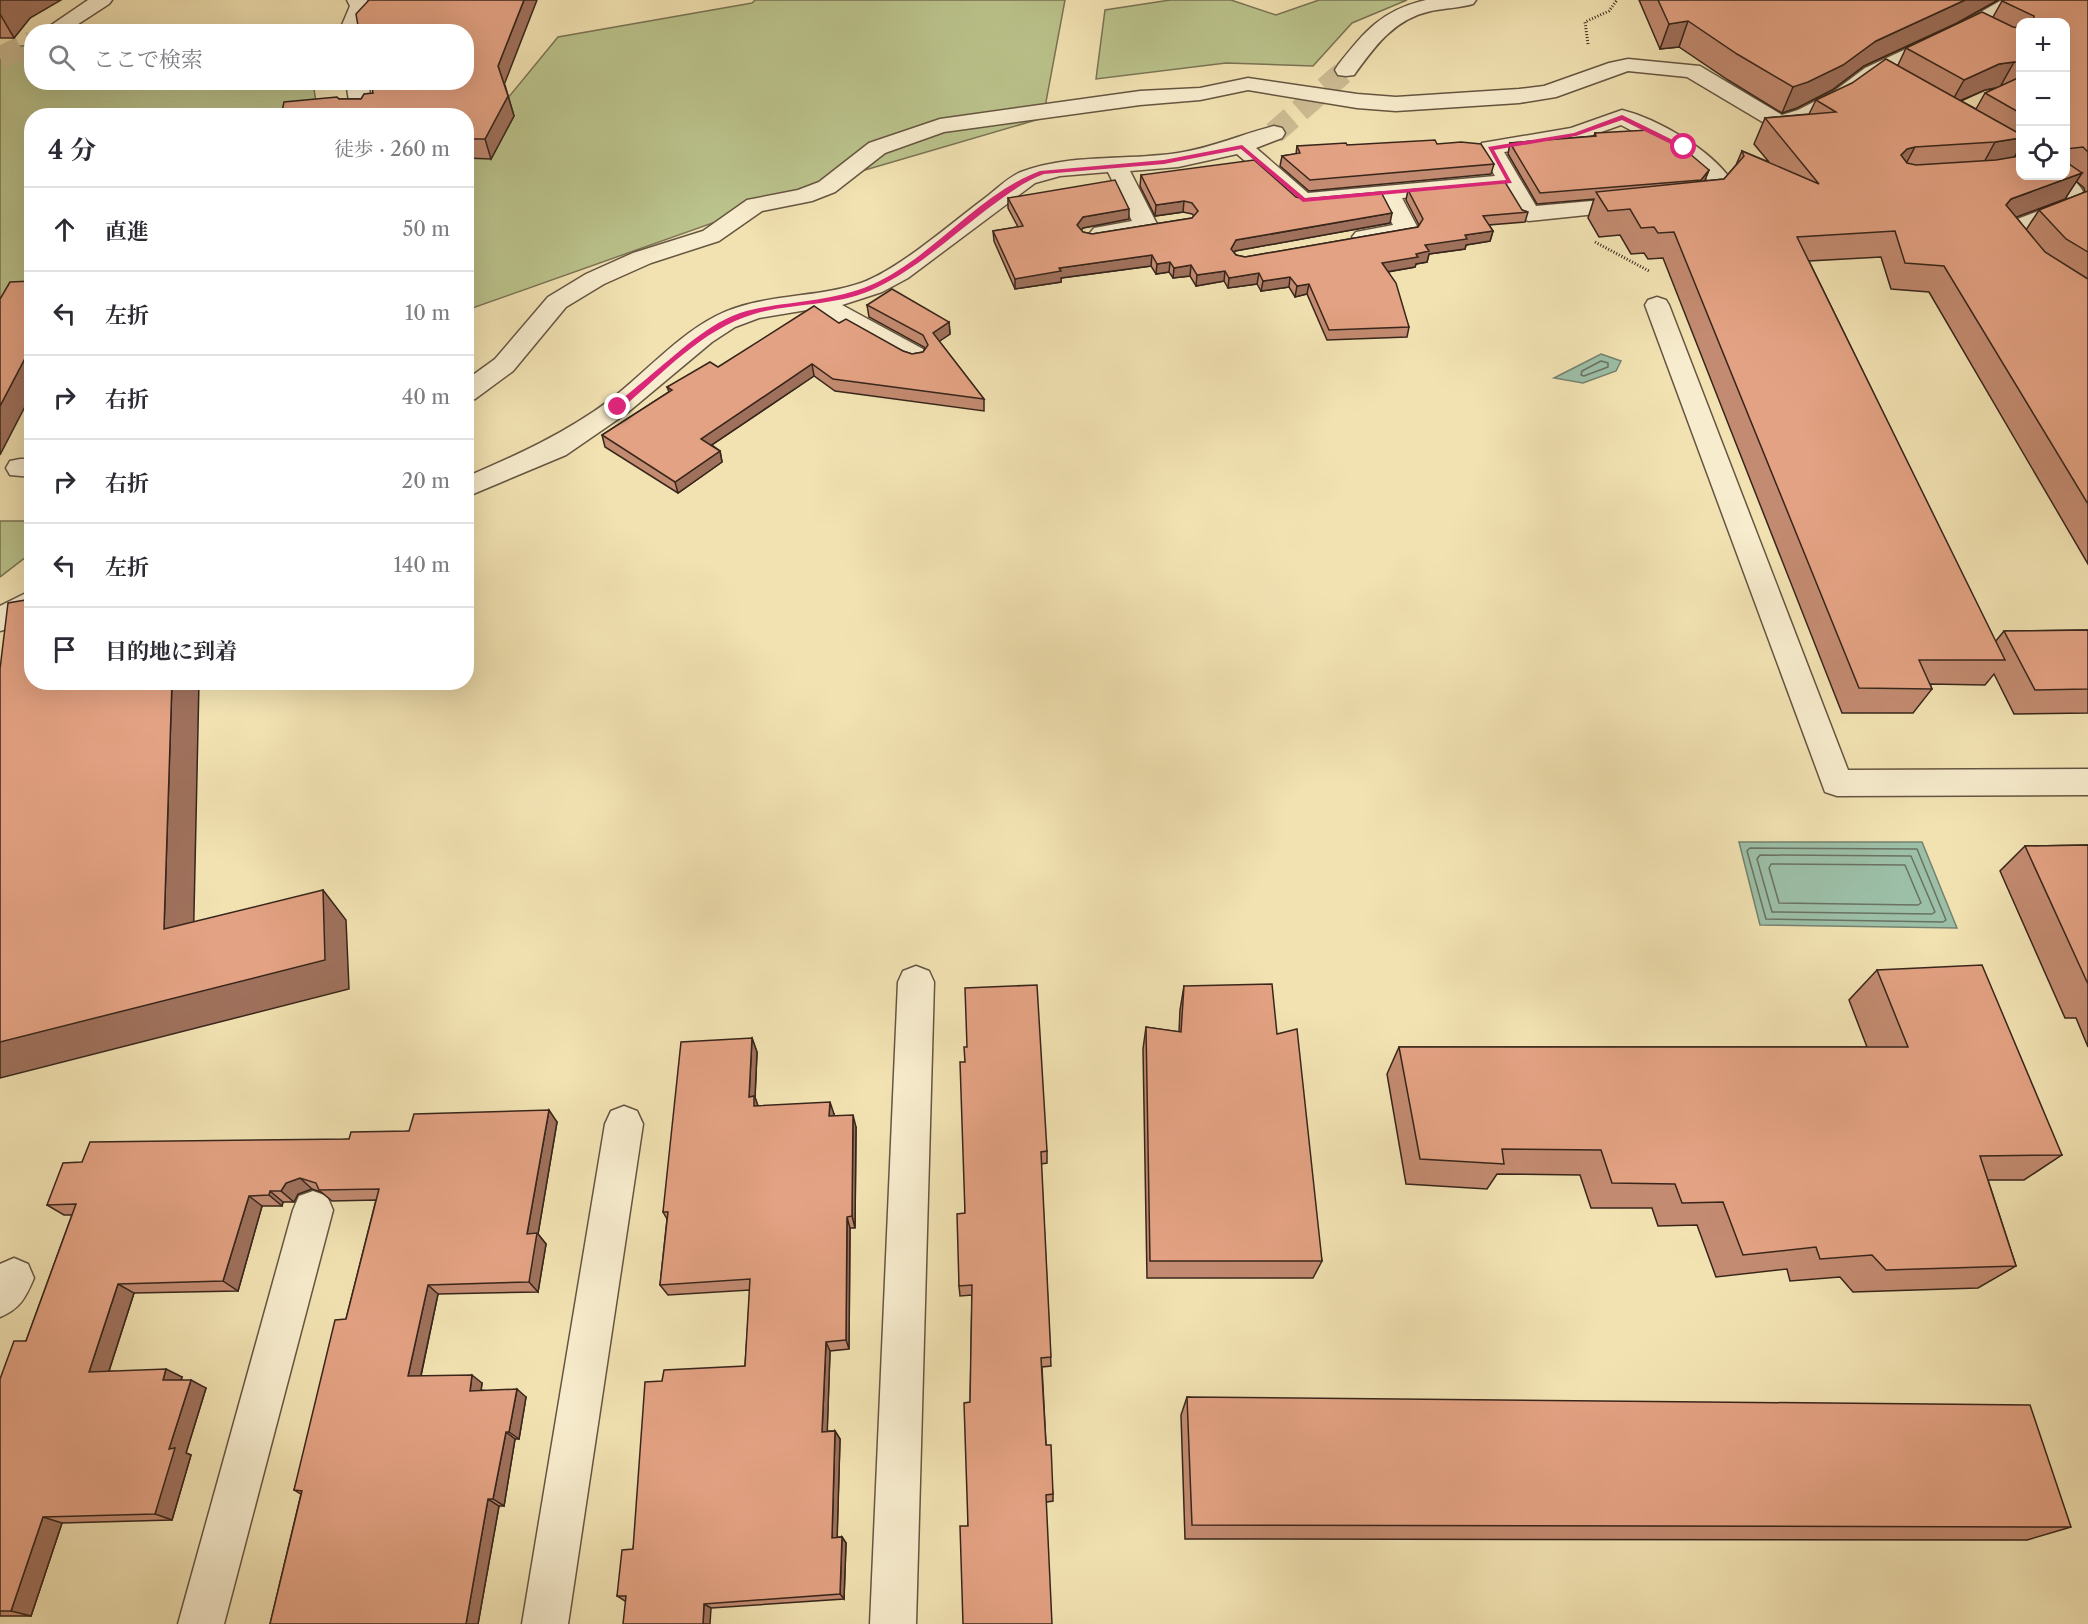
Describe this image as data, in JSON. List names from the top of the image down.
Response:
{
  "page": {
    "map_buttons": ["+", "−"],
    "search": "ここで検索",
    "heading": ["4 分", "徒歩 · 260 m"],
    "list": [
      ["直進", "50 m"],
      ["左折", "10 m"],
      ["右折", "40 m"],
      ["右折", "20 m"],
      ["左折", "140 m"],
      "目的地に到着"
    ]
  }
}
